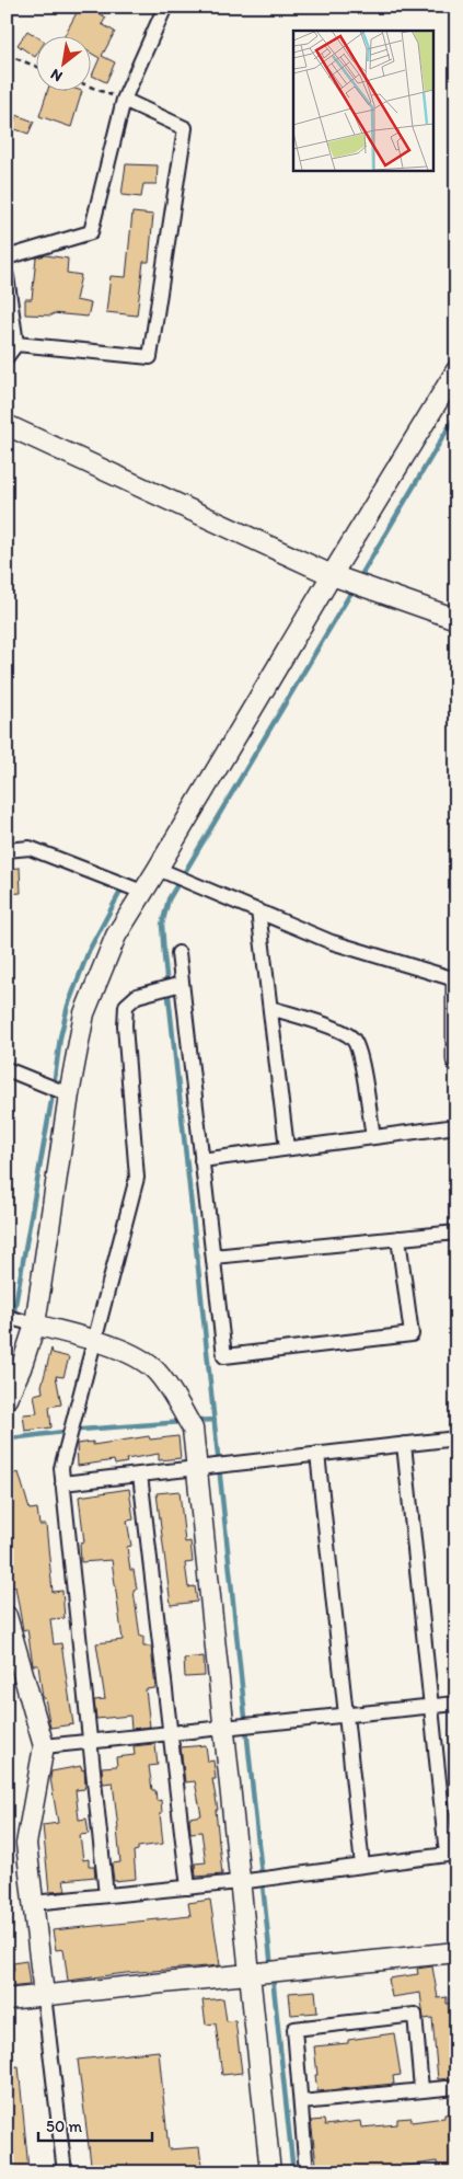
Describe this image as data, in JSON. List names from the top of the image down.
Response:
{
  "scale_bar": "50 m",
  "north": "bottom left"
}
